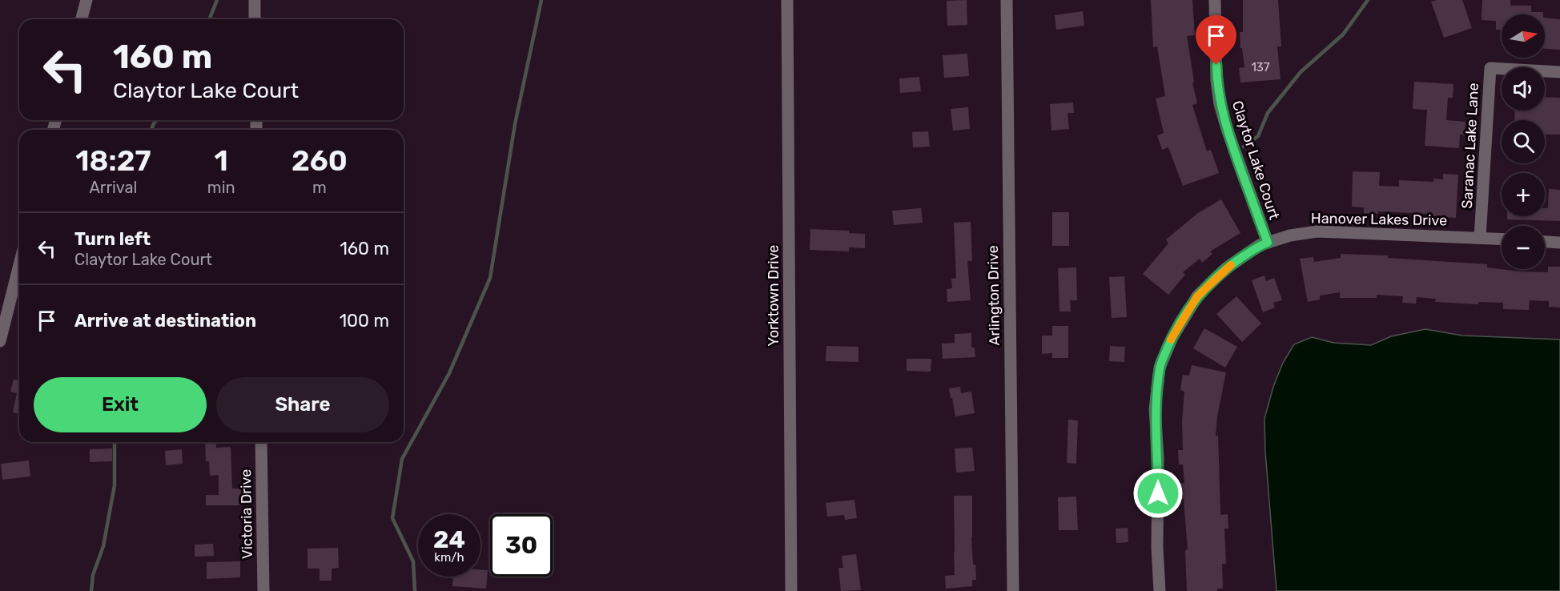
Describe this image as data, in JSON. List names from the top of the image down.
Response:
{
  "streets": {
    "street": [
      "Saranac Lake Lane",
      "Claytor Lake Court",
      "Hanover Lakes Drive",
      "Yorktown Drive",
      "Arlington Drive",
      "Victoria Drive"
    ]
  },
  "crossings": [
    ["Saranac Lake Lane", "Hanover Lakes Drive"],
    ["Claytor Lake Court", "Hanover Lakes Drive"]
  ],
  "house_numbers": ["137"],
  "north": "right",
  "page": {
    "map_buttons": ["+", "−"],
    "turn": ["160 m", "Claytor Lake Court"],
    "eta": [
      "18:27",
      "Arrival",
      "1",
      "min",
      "260",
      "m"
    ],
    "list": [
      {
        "name": "Turn left",
        "note": "Claytor Lake Court",
        "value": "160 m"
      },
      {
        "name": "Arrive at destination",
        "value": "100 m"
      }
    ],
    "buttons": ["Exit", "Share"],
    "speed": "24 km/h",
    "limit": "30"
  }
}
